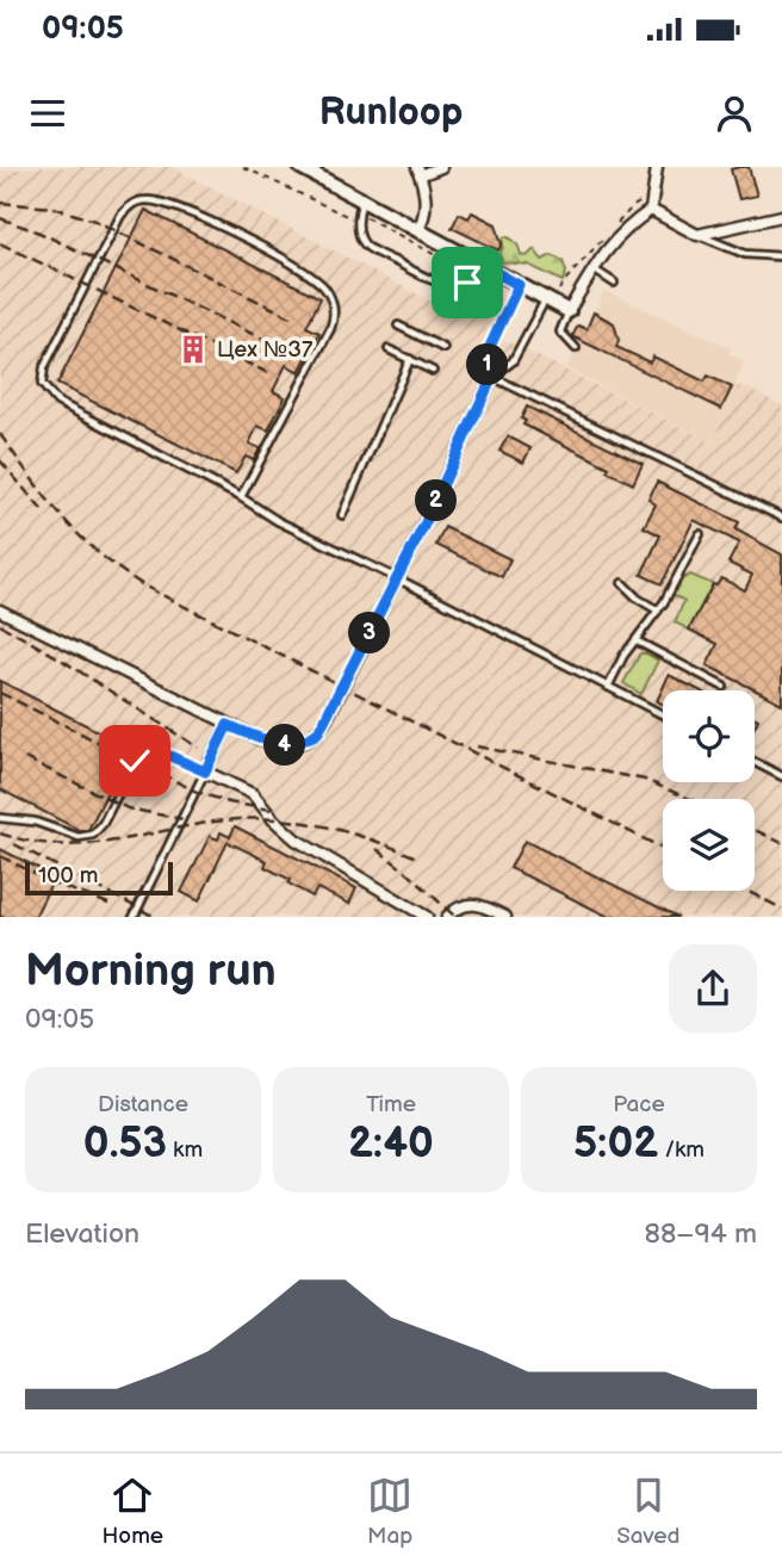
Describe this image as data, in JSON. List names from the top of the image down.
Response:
{
  "places": {
    "building": ["Цех №37"]
  },
  "scale_bar": "100 m",
  "page": {
    "status": "09:05",
    "header": "Runloop",
    "pins": [
      "1",
      "2",
      "3",
      "4"
    ],
    "scale": "100 m",
    "heading": ["Morning run", "09:05"],
    "stats": [
      ["Distance", "0.53 km"],
      ["Time", "2:40"],
      ["Pace", "5:02 /km"]
    ],
    "chart": ["Elevation", "88–94 m"],
    "tabs": ["Home", "Map", "Saved"]
  }
}
